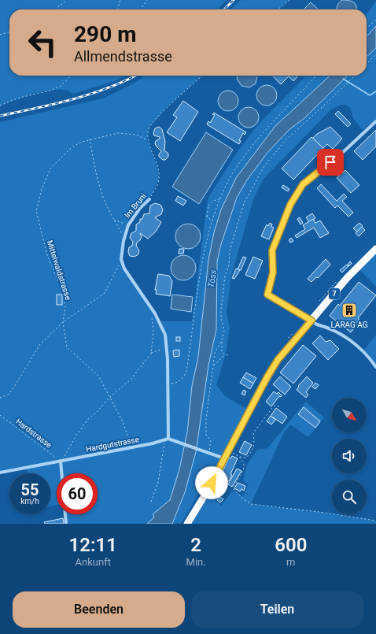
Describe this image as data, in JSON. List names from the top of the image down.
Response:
{
  "streets": {
    "main road": ["7"],
    "street": ["Im Bruni", "Hardgutstrasse"],
    "path": ["Mittelwaldstrasse", "Hardstrasse"]
  },
  "crossings": [
    ["Im Bruni", "Mittelwaldstrasse"],
    ["Mittelwaldstrasse", "Hardgutstrasse"],
    ["Hardstrasse", "Hardgutstrasse"]
  ],
  "water": ["Töss"],
  "places": {
    "building": ["LARAG AG"]
  },
  "north": "bottom right",
  "page": {
    "turn": ["290 m", "Allmendstrasse"],
    "speed": "55 km/h",
    "limit": "60",
    "eta": [
      "12:11",
      "Ankunft",
      "2",
      "Min.",
      "600",
      "m"
    ],
    "buttons": ["Beenden", "Teilen"]
  }
}
